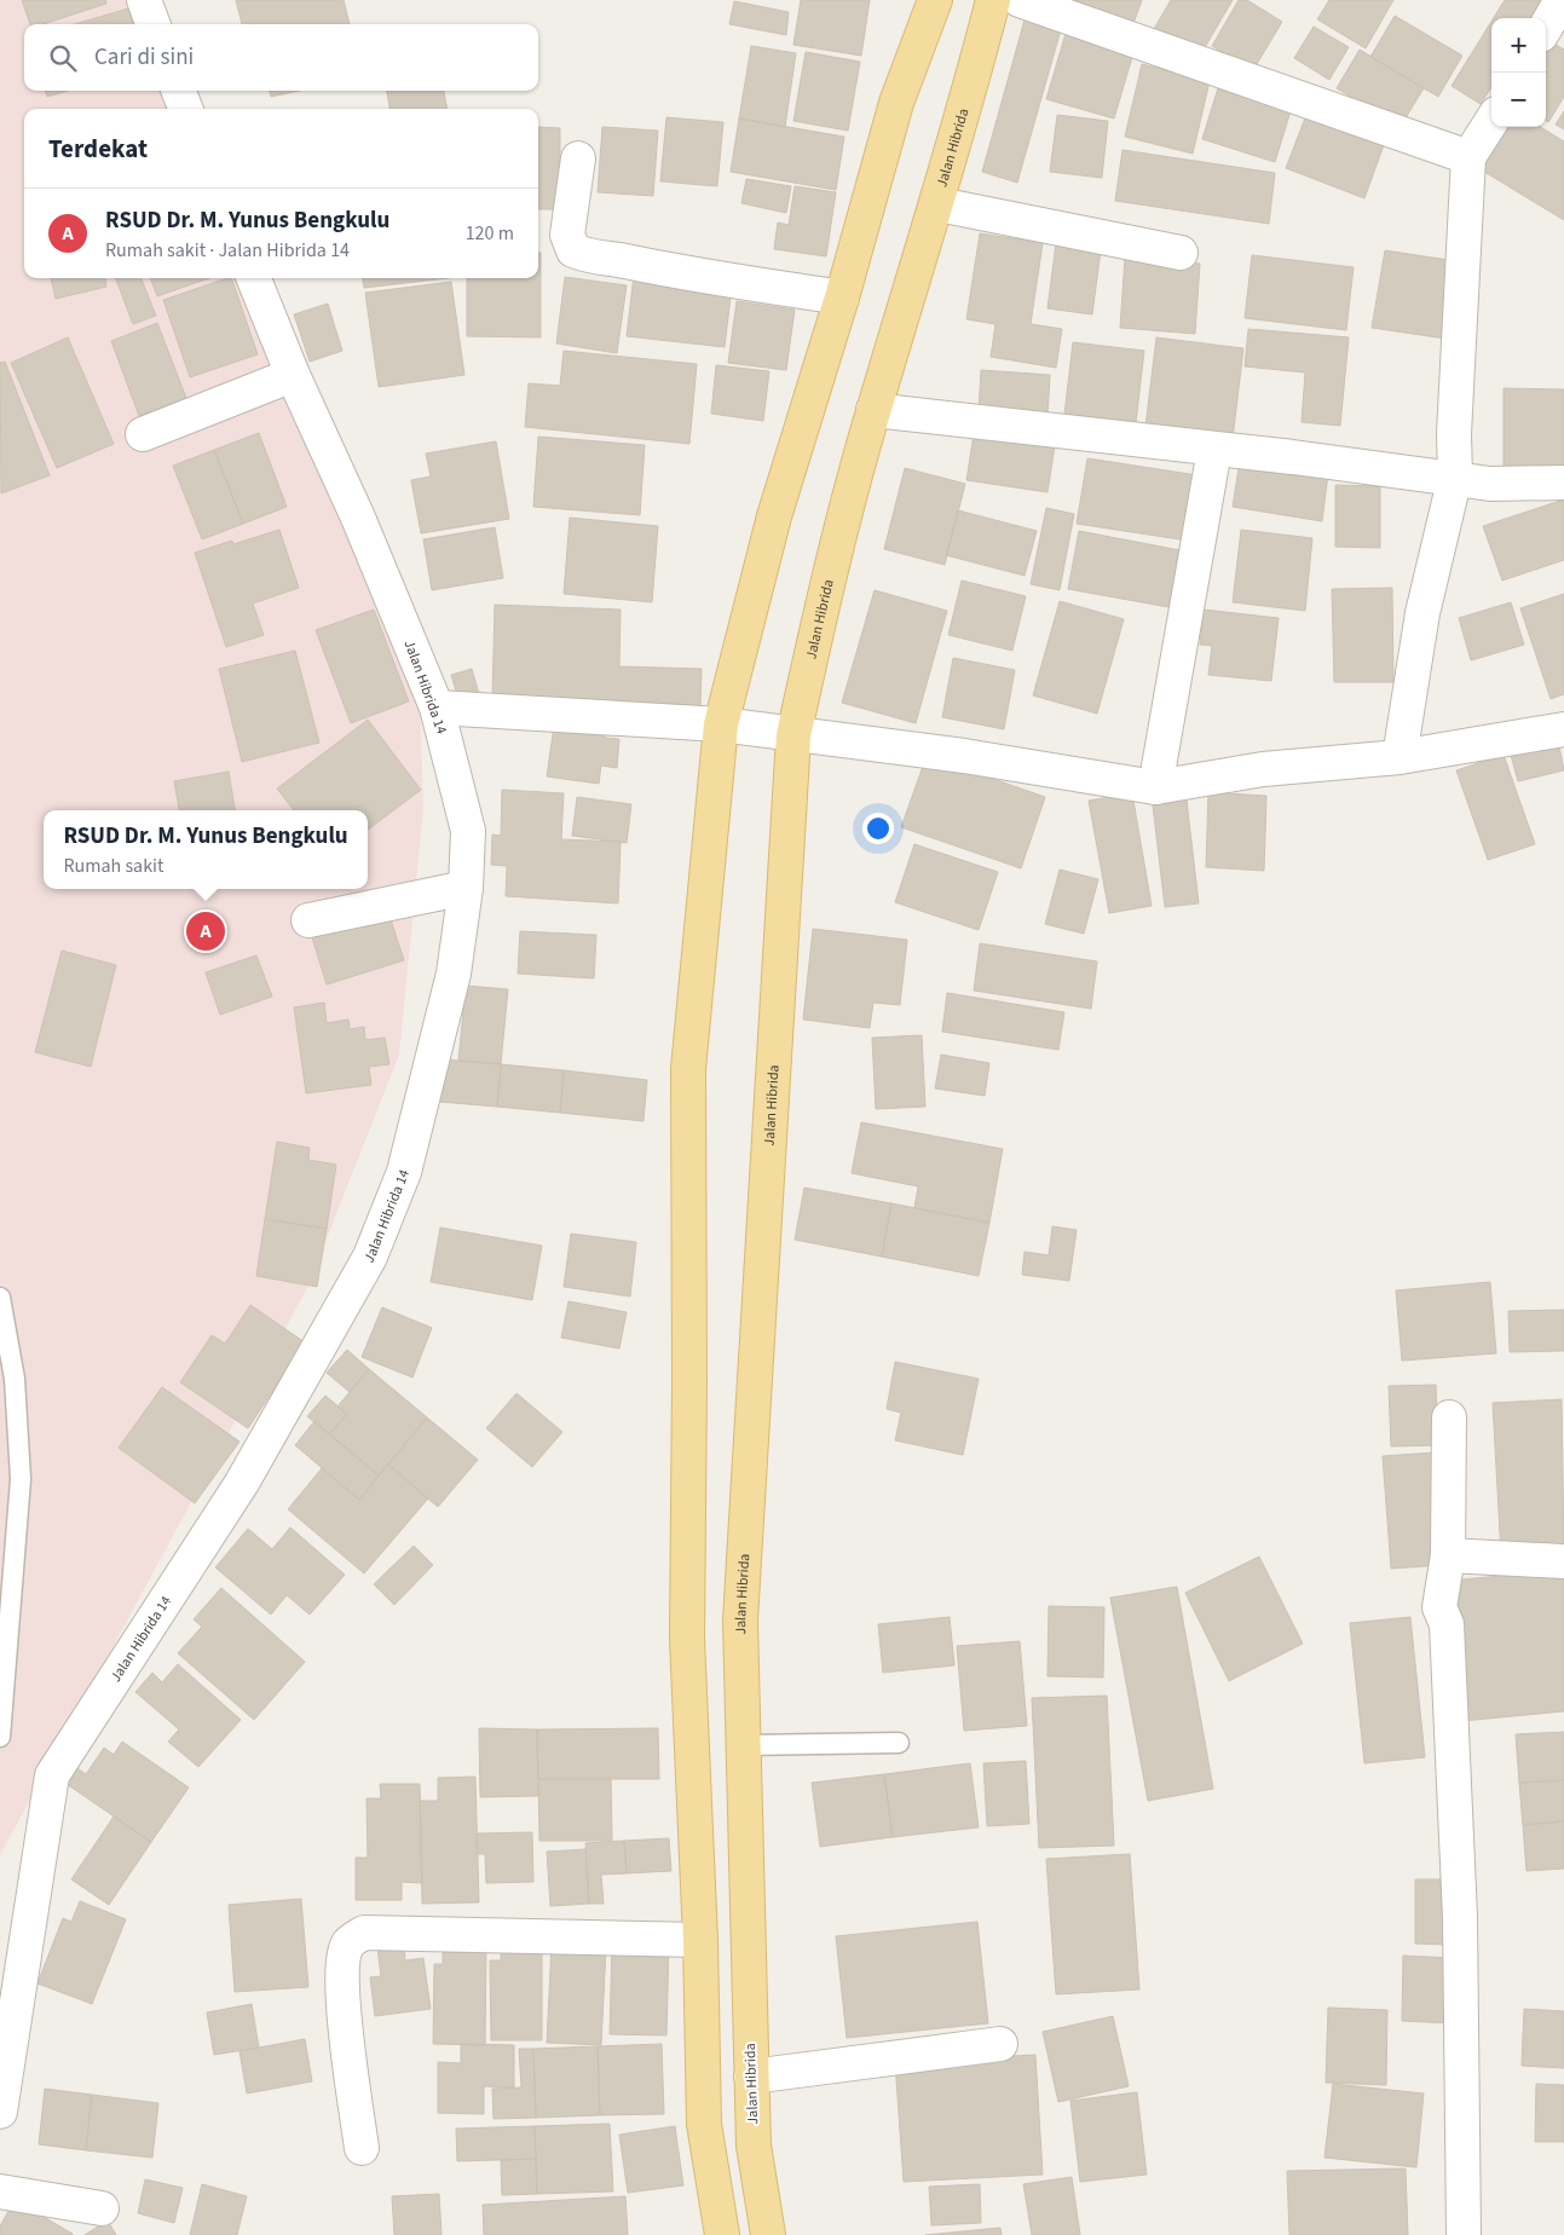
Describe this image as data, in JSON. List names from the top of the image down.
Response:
{
  "streets": {
    "main road": ["Jalan Hibrida"],
    "street": ["Jalan Hibrida 14"]
  },
  "page": {
    "map_buttons": ["+", "−"],
    "search": "Cari di sini",
    "heading": "Terdekat",
    "list": [
      {
        "mark": "A",
        "name": "RSUD Dr. M. Yunus Bengkulu",
        "note": "Rumah sakit · Jalan Hibrida 14",
        "value": "120 m"
      }
    ],
    "popup": ["RSUD Dr. M. Yunus Bengkulu", "Rumah sakit"],
    "pins": "A"
  }
}
